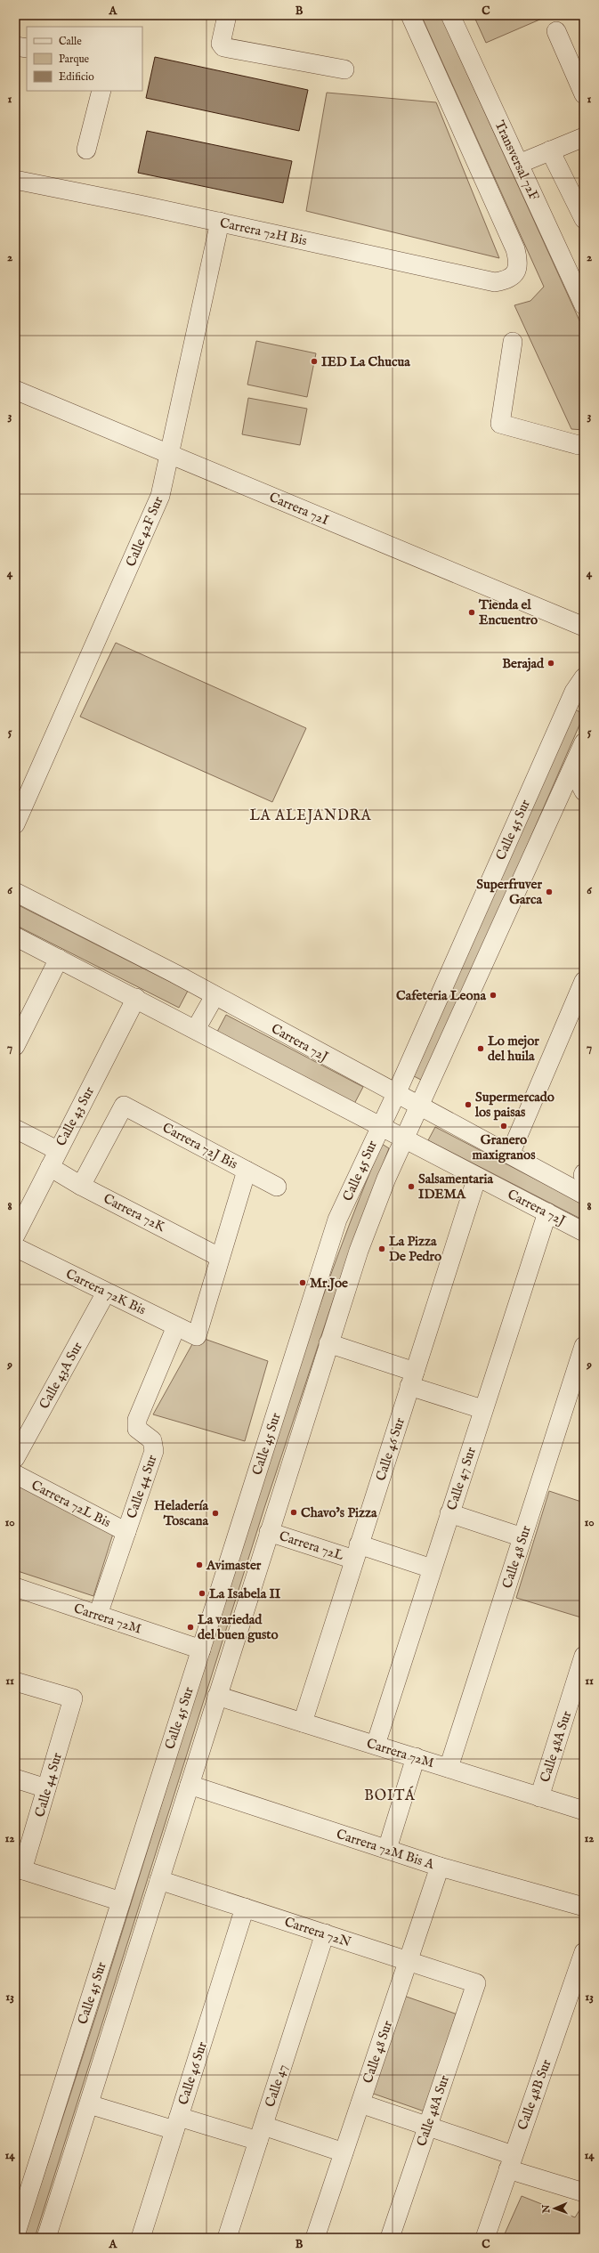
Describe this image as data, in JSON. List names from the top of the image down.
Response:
{
  "streets": {
    "street": [
      "Transversal 72F",
      "Carrera 72H Bis",
      "Carrera 72I",
      "Calle 42F Sur",
      "Calle 45 Sur",
      "Carrera 72J",
      "Calle 43 Sur",
      "Carrera 72J Bis",
      "Carrera 72K",
      "Carrera 72K Bis",
      "Calle 43A Sur",
      "Calle 46 Sur",
      "Calle 47 Sur",
      "Calle 44 Sur",
      "Carrera 72L Bis",
      "Carrera 72L",
      "Calle 48 Sur",
      "Carrera 72M",
      "Calle 48A Sur",
      "Carrera 72M Bis A",
      "Carrera 72N",
      "Calle 47",
      "Calle 48B Sur"
    ]
  },
  "crossings": [
    ["Carrera 72H Bis", "Calle 42F Sur"],
    ["Carrera 72I", "Calle 42F Sur"],
    ["Calle 45 Sur", "Carrera 72J"],
    ["Calle 45 Sur", "Carrera 72L"],
    ["Calle 45 Sur", "Carrera 72M"],
    ["Calle 45 Sur", "Carrera 72M Bis A"],
    ["Calle 45 Sur", "Carrera 72N"],
    ["Carrera 72J", "Calle 43 Sur"],
    ["Carrera 72J", "Calle 46 Sur"],
    ["Carrera 72J", "Calle 47 Sur"],
    ["Calle 43 Sur", "Carrera 72K"],
    ["Carrera 72J Bis", "Carrera 72K"],
    ["Carrera 72K", "Carrera 72K Bis"],
    ["Carrera 72K Bis", "Calle 43A Sur"],
    ["Carrera 72K Bis", "Calle 44 Sur"],
    ["Calle 46 Sur", "Carrera 72L"],
    ["Calle 46 Sur", "Carrera 72M"],
    ["Calle 46 Sur", "Carrera 72N"],
    ["Calle 47 Sur", "Carrera 72L"],
    ["Calle 47 Sur", "Carrera 72M"],
    ["Calle 44 Sur", "Carrera 72L Bis"],
    ["Calle 44 Sur", "Carrera 72M"],
    ["Calle 48 Sur", "Carrera 72M"],
    ["Calle 48 Sur", "Carrera 72M Bis A"],
    ["Calle 48 Sur", "Carrera 72N"],
    ["Carrera 72M", "Calle 48A Sur"],
    ["Calle 48A Sur", "Carrera 72N"],
    ["Carrera 72N", "Calle 47"]
  ],
  "districts": ["LA ALEJANDRA", "BOITÁ"],
  "places": [
    "IED La Chucua",
    "Tienda el Encuentro",
    "Berajad",
    "Superfruver Garca",
    "Cafeteria Leona",
    "Lo mejor del huila",
    "Supermercado los paisas",
    "Granero maxigranos",
    "Salsamentaria IDEMA",
    "La Pizza De Pedro",
    "Mr.Joe",
    "Chavo’s Pizza",
    "Heladería Toscana",
    "Avimaster",
    "La Isabela II",
    "La variedad del buen gusto"
  ],
  "legend": ["Calle", "Parque", "Edificio"],
  "north": "left",
  "grid": {
    "columns": ["A", "B", "C"],
    "rows": [
      "1",
      "2",
      "3",
      "4",
      "5",
      "6",
      "7",
      "8",
      "9",
      "10",
      "11",
      "12",
      "13",
      "14"
    ]
  }
}
